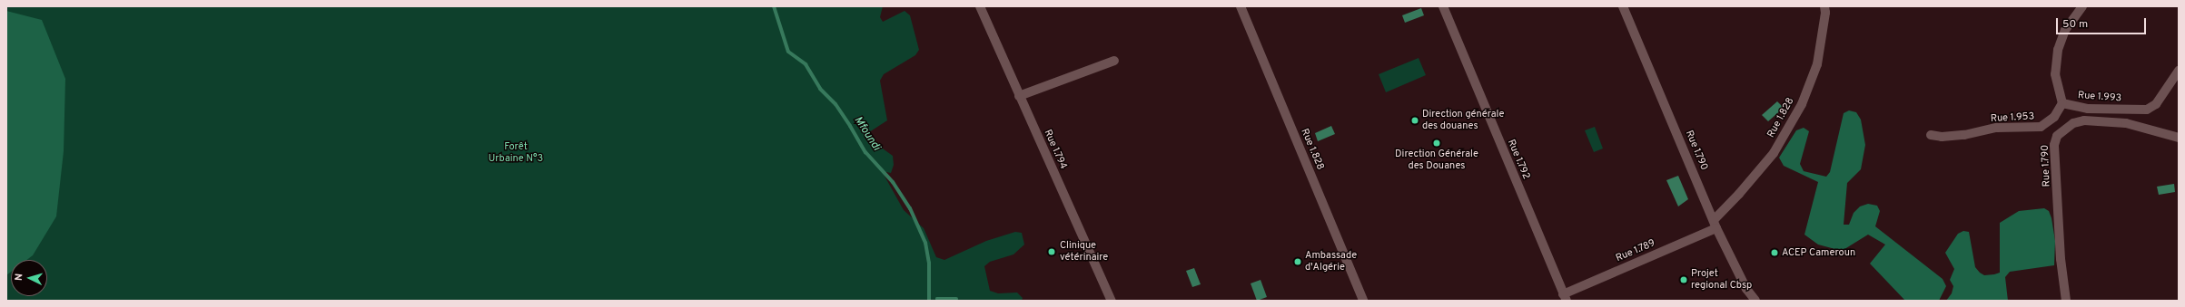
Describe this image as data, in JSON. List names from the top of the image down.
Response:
{
  "streets": {
    "street": [
      "Rue 1.993",
      "Rue 1.828",
      "Rue 1.953",
      "Rue 1.794",
      "Rue 1.790",
      "Rue 1.792",
      "Rue 1.789"
    ]
  },
  "crossings": [
    ["Rue 1.993", "Rue 1.953"],
    ["Rue 1.828", "Rue 1.790"],
    ["Rue 1.828", "Rue 1.789"],
    ["Rue 1.790", "Rue 1.789"],
    ["Rue 1.792", "Rue 1.789"]
  ],
  "water": ["Mfoundi"],
  "parks": ["Forêt Urbaine N°3"],
  "places": [
    "Direction générale des douanes",
    "Direction Générale des Douanes",
    "Clinique vétérinaire",
    "ACEP Cameroun",
    "Ambassade d'Algérie",
    "Projet regional Cbsp"
  ],
  "scale_bar": "50 m",
  "north": "left"
}
